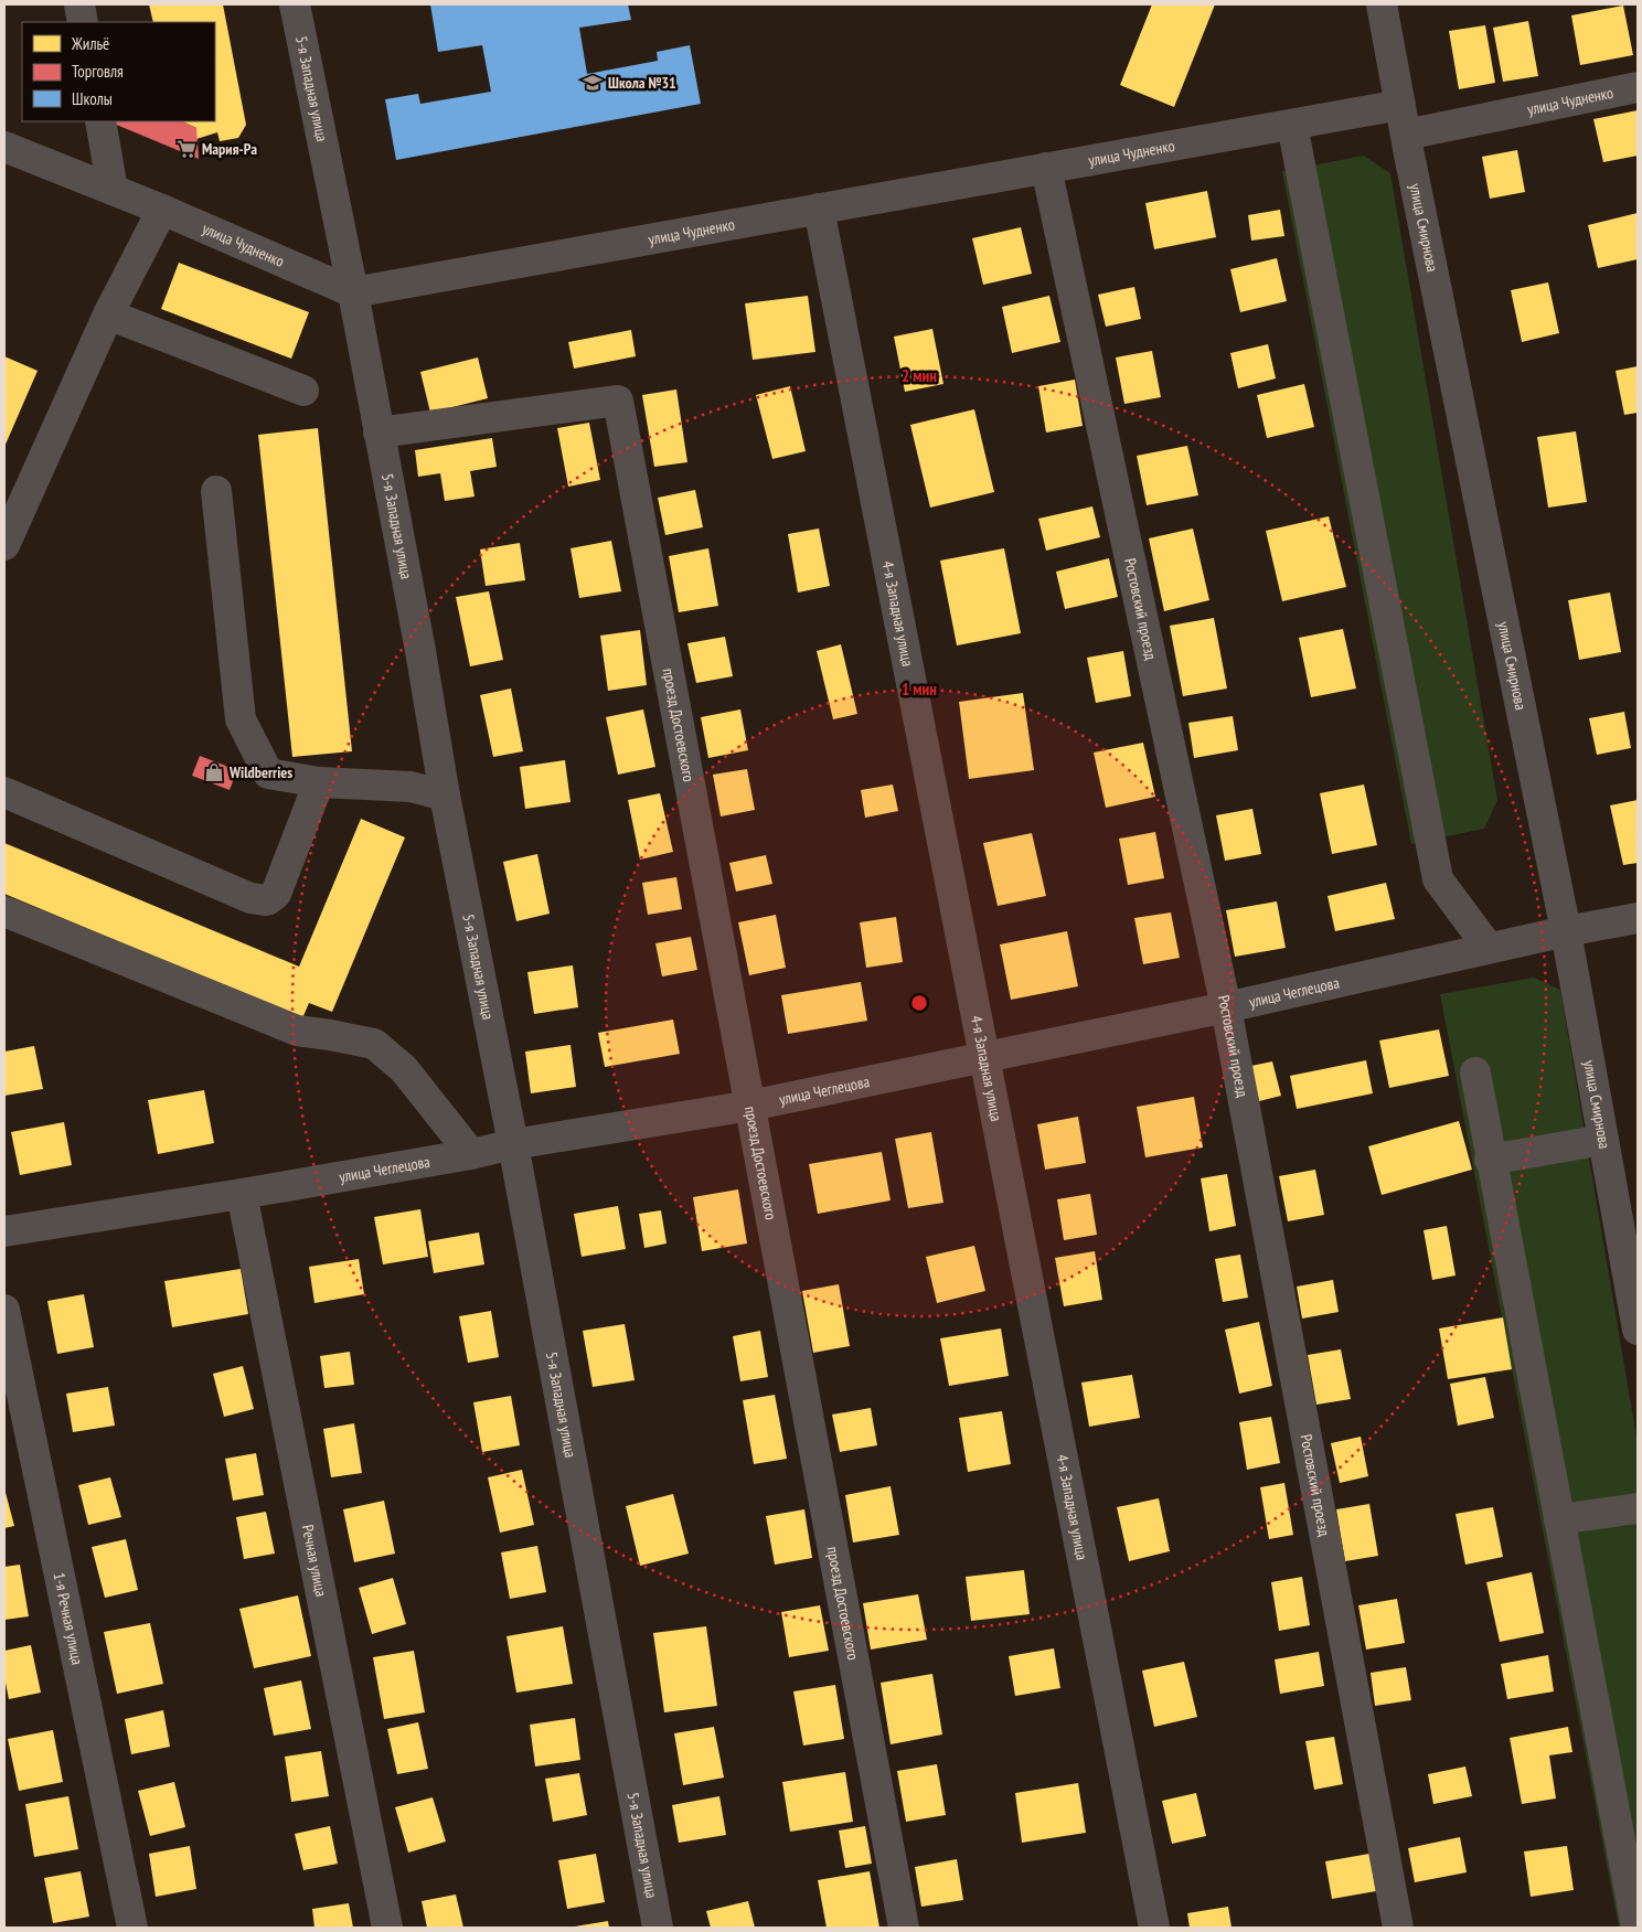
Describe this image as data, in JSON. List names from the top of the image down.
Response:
{
  "streets": {
    "street": [
      "5-я Западная улица",
      "улица Чудненко",
      "улица Смирнова",
      "Ростовский проезд",
      "4-я Западная улица",
      "проезд Достоевского",
      "улица Чеглецова",
      "Речная улица",
      "1-я Речная улица"
    ]
  },
  "crossings": [
    ["5-я Западная улица", "улица Чудненко"],
    ["5-я Западная улица", "проезд Достоевского"],
    ["5-я Западная улица", "улица Чеглецова"],
    ["улица Чудненко", "улица Смирнова"],
    ["улица Чудненко", "Ростовский проезд"],
    ["улица Чудненко", "4-я Западная улица"],
    ["улица Смирнова", "улица Чеглецова"],
    ["Ростовский проезд", "улица Чеглецова"],
    ["4-я Западная улица", "улица Чеглецова"],
    ["проезд Достоевского", "улица Чеглецова"],
    ["улица Чеглецова", "Речная улица"]
  ],
  "places": {
    "school or university": ["Школа №31"],
    "supermarket": ["Мария-Ра"],
    "shop": ["Wildberries"]
  },
  "legend": ["Жильё", "Торговля", "Школы"],
  "rings": ["2 мин", "1 мин"]
}
